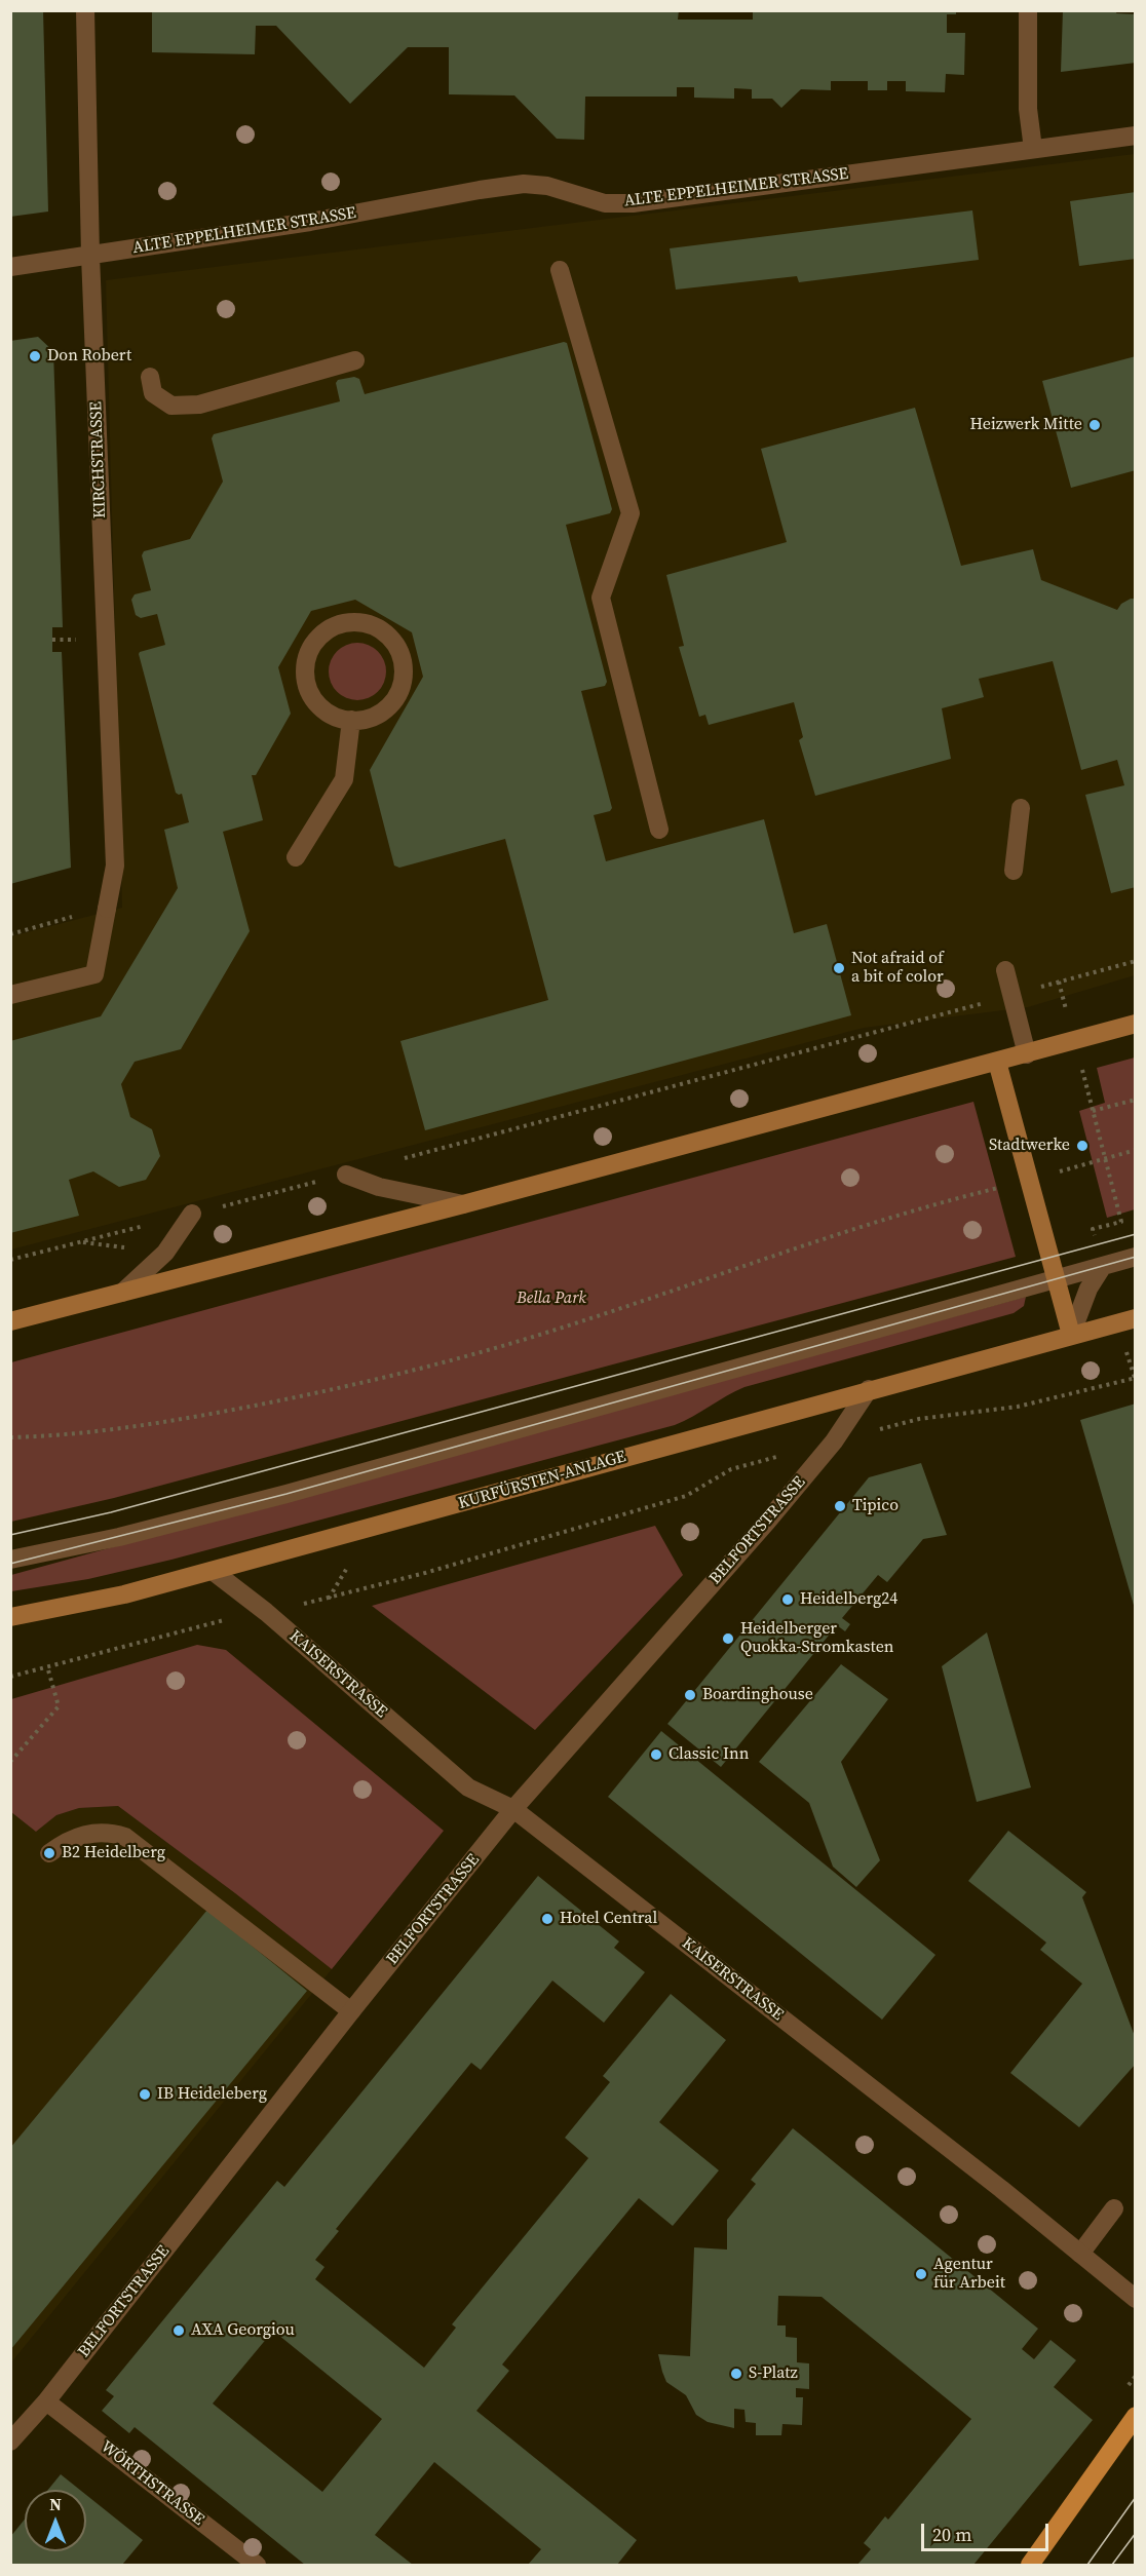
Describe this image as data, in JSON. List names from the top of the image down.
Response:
{
  "streets": {
    "main road": ["KURFÜRSTEN-ANLAGE"],
    "street": [
      "ALTE EPPELHEIMER STRASSE",
      "KIRCHSTRASSE",
      "BELFORTSTRASSE",
      "KAISERSTRASSE",
      "WÖRTHSTRASSE"
    ]
  },
  "crossings": [
    ["ALTE EPPELHEIMER STRASSE", "KIRCHSTRASSE"],
    ["KURFÜRSTEN-ANLAGE", "BELFORTSTRASSE"],
    ["KURFÜRSTEN-ANLAGE", "KAISERSTRASSE"],
    ["BELFORTSTRASSE", "KAISERSTRASSE"],
    ["BELFORTSTRASSE", "WÖRTHSTRASSE"]
  ],
  "parks": ["Bella Park"],
  "places": [
    "Don Robert",
    "Heizwerk Mitte",
    "Not afraid of a bit of color",
    "Stadtwerke",
    "Tipico",
    "Heidelberg24",
    "Heidelberger Quokka-Stromkasten",
    "Boardinghouse",
    "Classic Inn",
    "B2 Heidelberg",
    "Hotel Central",
    "IB Heideleberg",
    "Agentur für Arbeit",
    "AXA Georgiou",
    "S-Platz"
  ],
  "scale_bar": "20 m",
  "north": "top"
}
